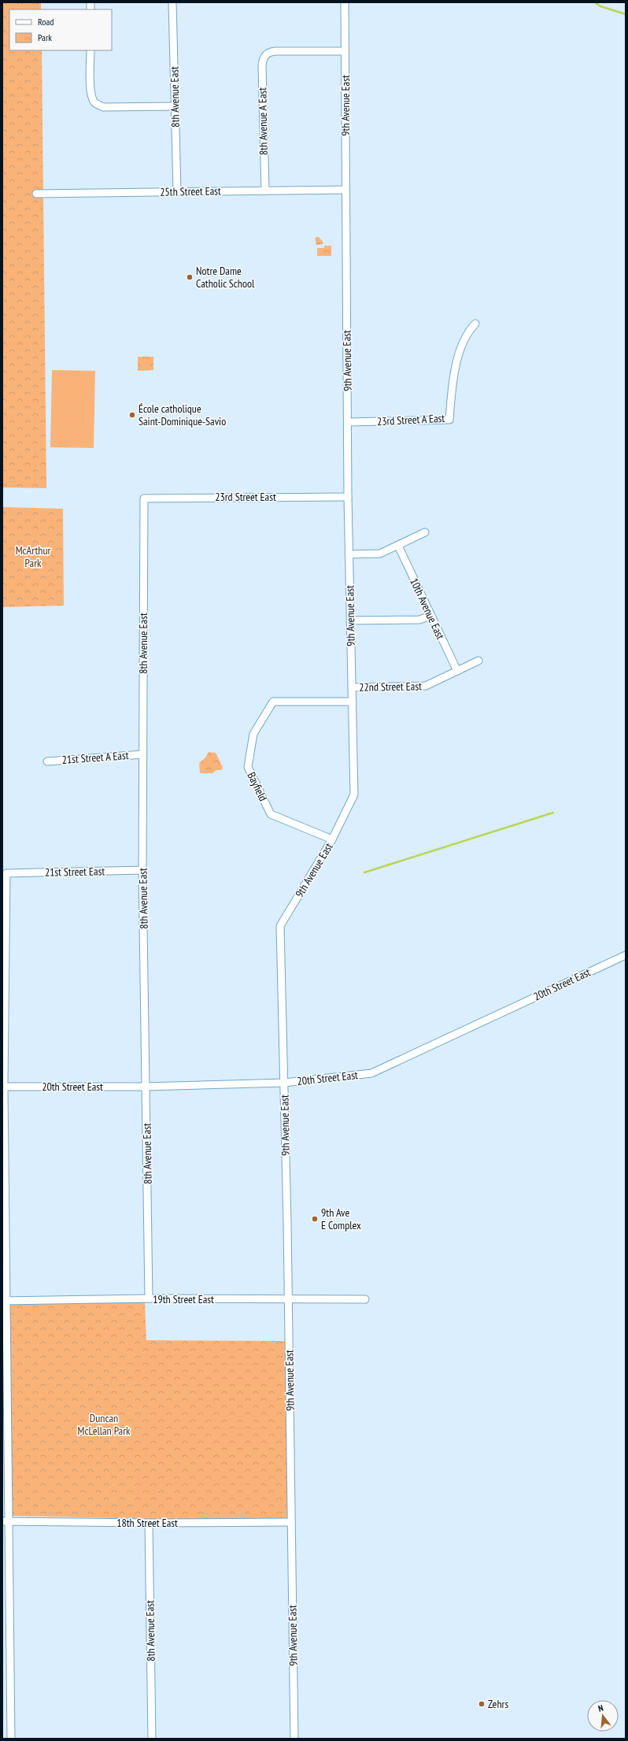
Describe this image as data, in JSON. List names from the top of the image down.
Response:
{
  "streets": {
    "street": [
      "8th Avenue East",
      "9th Avenue East",
      "8th Avenue A East",
      "25th Street East",
      "23rd Street A East",
      "23rd Street East",
      "10th Avenue East",
      "22nd Street East",
      "21st Street A East",
      "Bayfield",
      "21st Street East",
      "20th Street East",
      "19th Street East",
      "18th Street East"
    ]
  },
  "crossings": [
    ["8th Avenue East", "25th Street East"],
    ["8th Avenue East", "23rd Street East"],
    ["8th Avenue East", "21st Street A East"],
    ["8th Avenue East", "21st Street East"],
    ["8th Avenue East", "20th Street East"],
    ["8th Avenue East", "19th Street East"],
    ["8th Avenue East", "18th Street East"],
    ["9th Avenue East", "8th Avenue A East"],
    ["9th Avenue East", "25th Street East"],
    ["9th Avenue East", "23rd Street A East"],
    ["9th Avenue East", "23rd Street East"],
    ["9th Avenue East", "22nd Street East"],
    ["9th Avenue East", "Bayfield"],
    ["9th Avenue East", "20th Street East"],
    ["9th Avenue East", "19th Street East"],
    ["9th Avenue East", "18th Street East"],
    ["8th Avenue A East", "25th Street East"],
    ["10th Avenue East", "22nd Street East"],
    ["21st Street East", "20th Street East"]
  ],
  "parks": ["McArthur Park", "Duncan McLellan Park"],
  "places": [
    "Notre Dame Catholic School",
    "École catholique Saint-Dominique-Savio",
    "9th Ave E Complex",
    "Zehrs"
  ],
  "legend": ["Road", "Park"],
  "north": "top"
}
